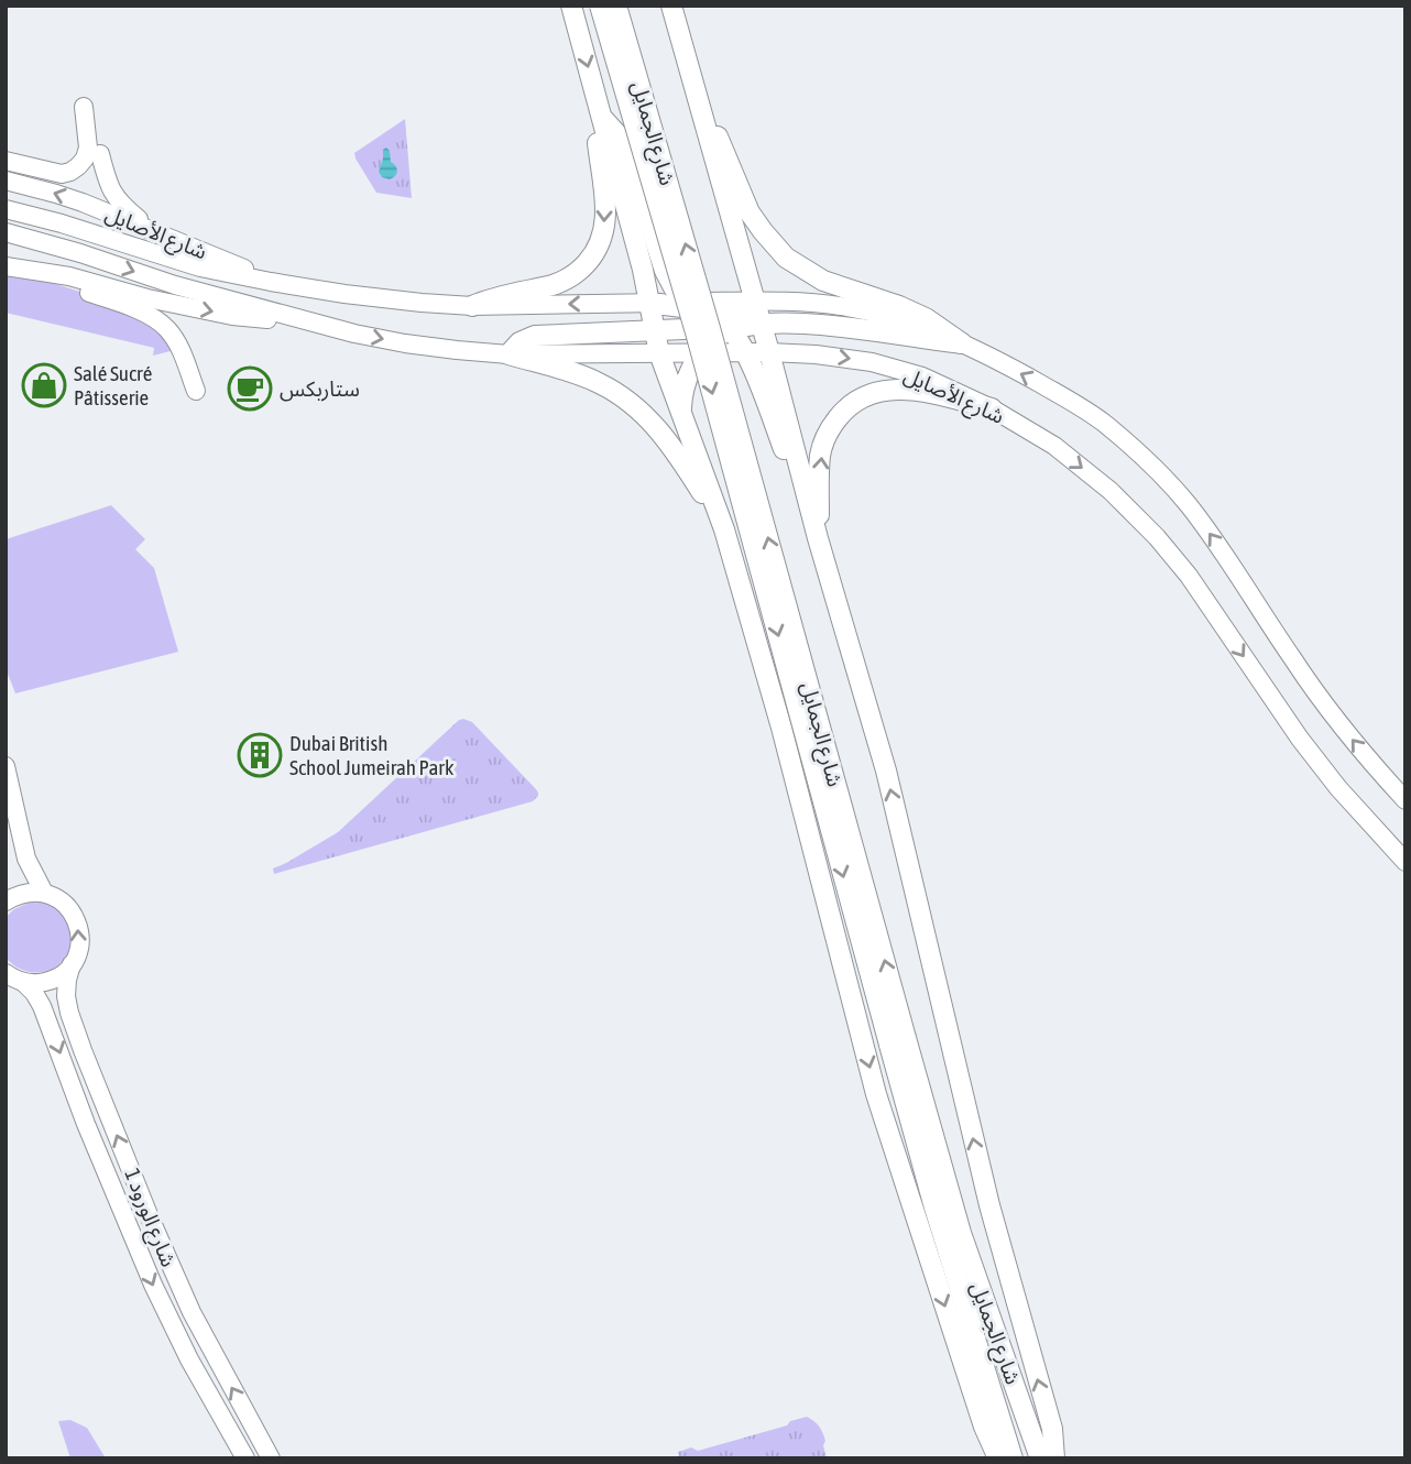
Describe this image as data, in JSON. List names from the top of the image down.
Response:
{
  "streets": {
    "main road": ["شارع الجمايل", "شارع الأصايل", "شارع الورود 1"]
  },
  "places": {
    "shop": ["Salé Sucré Pâtisserie"],
    "cafe": ["ستاربكس"],
    "building": ["Dubai British School Jumeirah Park"]
  }
}
